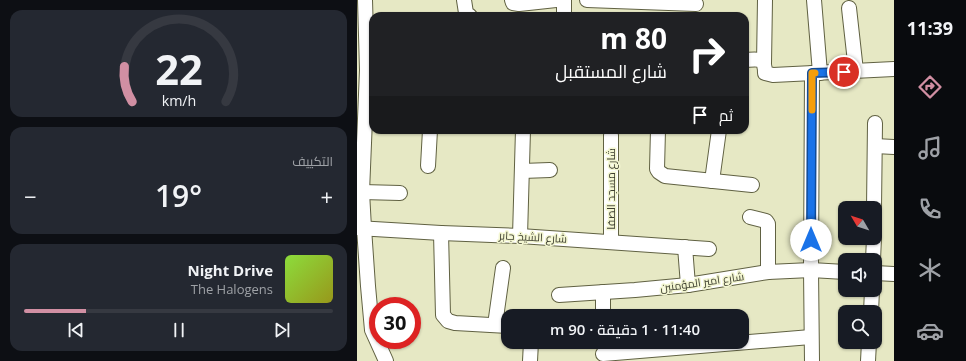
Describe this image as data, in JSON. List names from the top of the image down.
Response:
{
  "streets": {
    "street": ["شارع مسجد الصفا", "شارع الشيخ جابر", "شارع امير المؤمنين"]
  },
  "crossings": [
    ["شارع مسجد الصفا", "شارع الشيخ جابر"]
  ],
  "north": "top left",
  "page": {
    "tabs": "11:39",
    "turn": ["80 m", "شارع المستقبل"],
    "then": "ثم",
    "tile": "التكييف",
    "heat": ["−", "19°", "+"],
    "song": ["Night Drive", "The Halogens"],
    "limit": "30",
    "trip": "11:40 · 1 دقيقة · 90 m",
    "gauge": ["22", "km/h"]
  }
}
